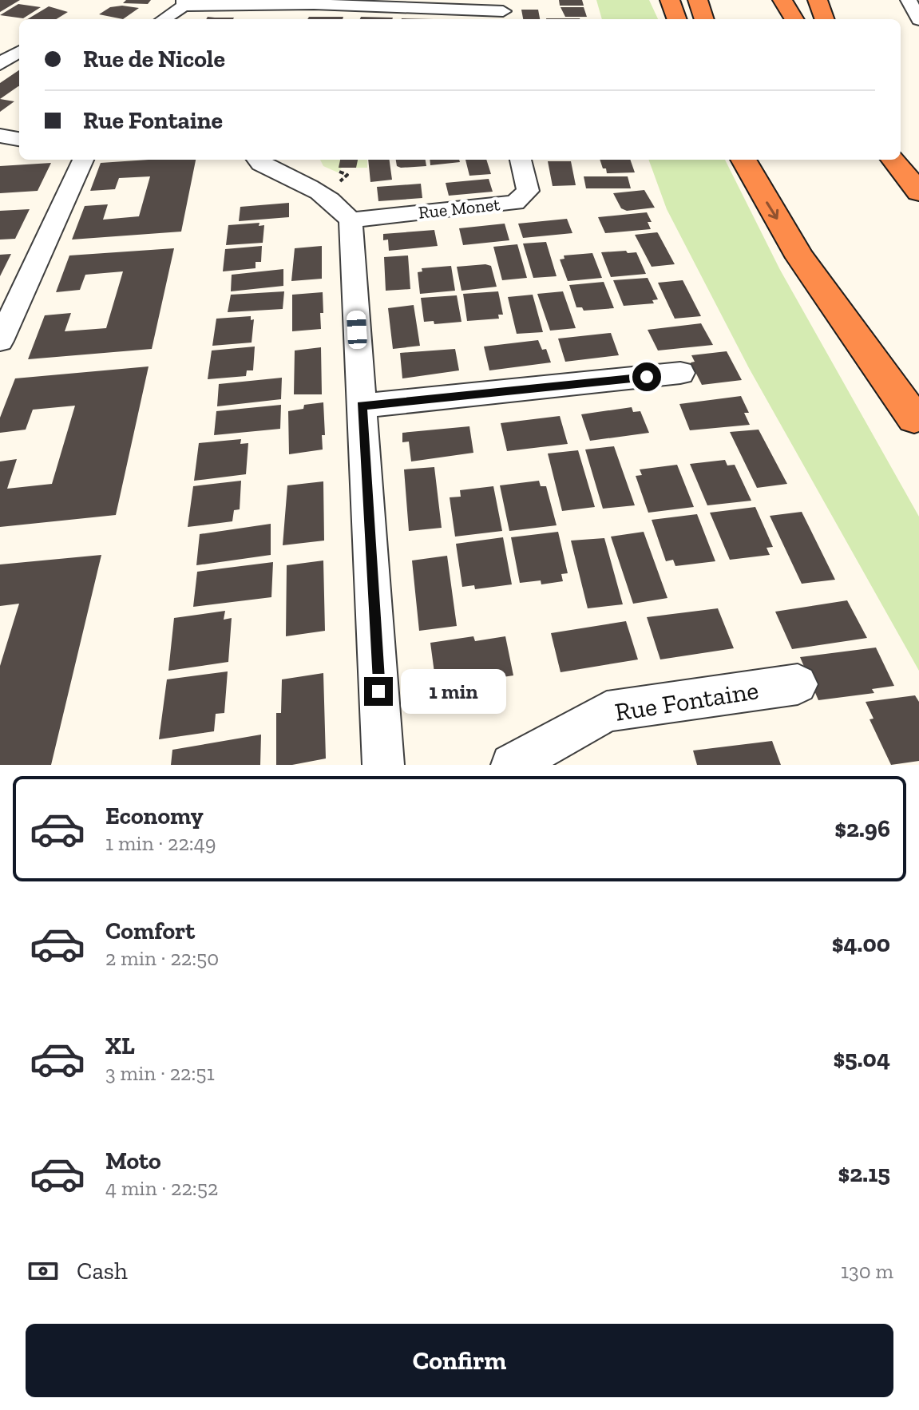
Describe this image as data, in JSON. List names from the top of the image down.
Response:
{
  "streets": {
    "street": ["Rue Monet", "Rue Fontaine"]
  },
  "page": {
    "banner": ["Rue de Nicole", "Rue Fontaine"],
    "bubble": "1 min",
    "list": [
      {
        "name": "Economy",
        "note": "1 min · 22:49",
        "value": "$2.96"
      },
      {
        "name": "Comfort",
        "note": "2 min · 22:50",
        "value": "$4.00"
      },
      {
        "name": "XL",
        "note": "3 min · 22:51",
        "value": "$5.04"
      },
      {
        "name": "Moto",
        "note": "4 min · 22:52",
        "value": "$2.15"
      }
    ],
    "pay": ["Cash", "130 m"],
    "buttons": "Confirm"
  }
}
